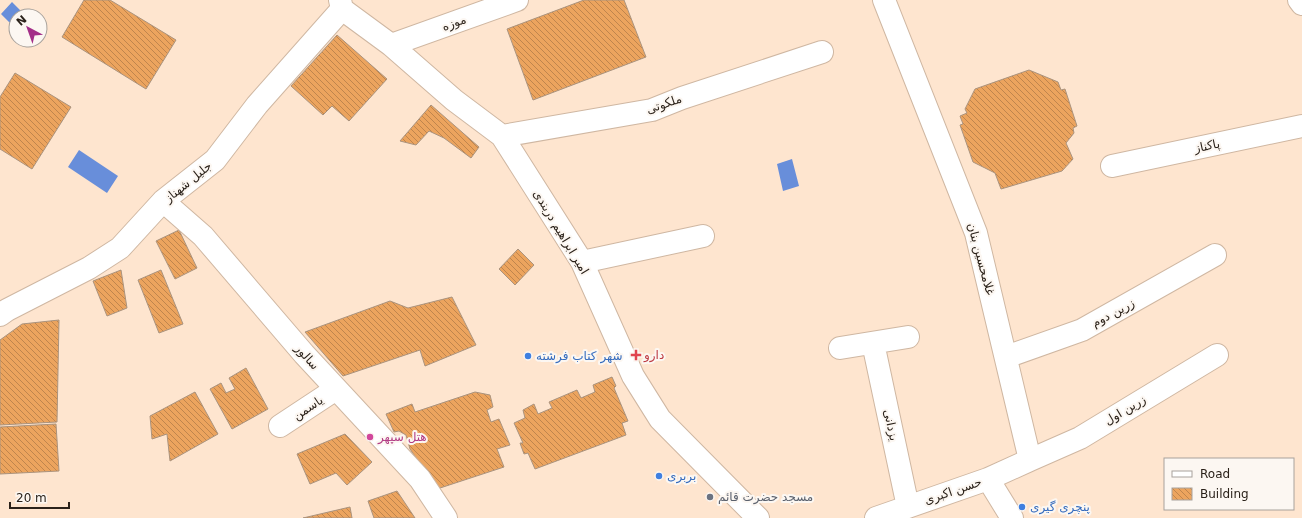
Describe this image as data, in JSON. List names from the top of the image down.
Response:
{
  "streets": {
    "street": [
      "موزه",
      "ملکوتی",
      "پاکناز",
      "جلیل شهناز",
      "امیر ابراهیم دربندی",
      "غلامحسین بنان",
      "زرین دوم",
      "سالور",
      "یاسمن",
      "زرین اول",
      "یزدانی",
      "حسن اکبری"
    ]
  },
  "crossings": [
    ["موزه", "امیر ابراهیم دربندی"],
    ["ملکوتی", "امیر ابراهیم دربندی"],
    ["جلیل شهناز", "امیر ابراهیم دربندی"],
    ["جلیل شهناز", "سالور"],
    ["غلامحسین بنان", "زرین دوم"],
    ["غلامحسین بنان", "زرین اول"],
    ["سالور", "یاسمن"],
    ["یزدانی", "حسن اکبری"]
  ],
  "places": {
    "health": ["دارو"],
    "other": [
      "شهر کتاب فرشته",
      "هتل سپهر",
      "بربری",
      "مسجد حضرت قائم",
      "پنچری گیری"
    ]
  },
  "legend": ["Road", "Building"],
  "scale_bar": "20 m",
  "north": "top left"
}
